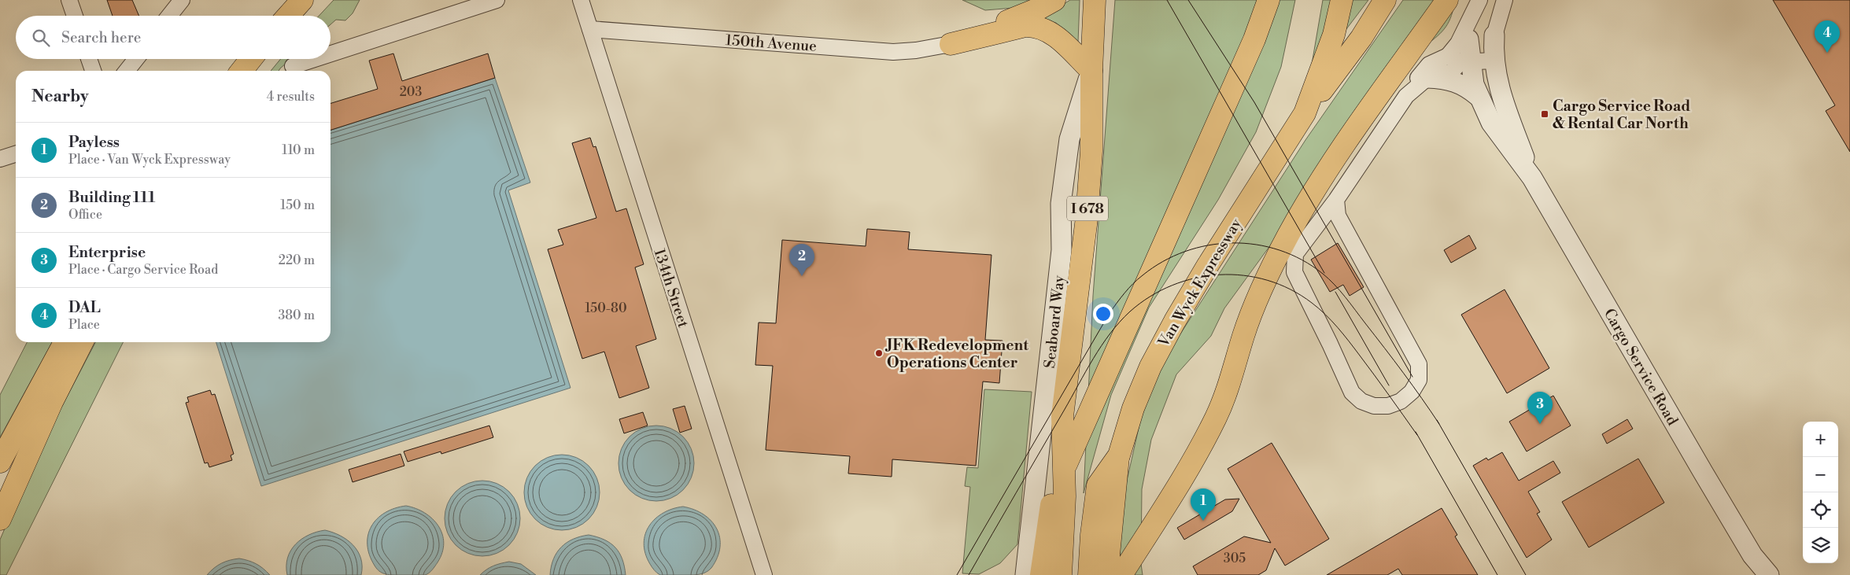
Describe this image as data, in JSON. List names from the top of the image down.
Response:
{
  "streets": {
    "highway": ["I 678", "Van Wyck Expressway"],
    "street": [
      "150th Avenue",
      "134th Street",
      "Seaboard Way",
      "Cargo Service Road"
    ]
  },
  "crossings": [
    ["150th Avenue", "134th Street"],
    ["I 678", "Seaboard Way"]
  ],
  "places": {
    "transit": ["Cargo Service Road & Rental Car North"],
    "other": ["JFK Redevelopment Operations Center"]
  },
  "house_numbers": ["203", "150-80", "305"],
  "page": {
    "search": "Search here",
    "pins": [
      "4",
      "2",
      "3",
      "1"
    ],
    "heading": ["Nearby", "4 results"],
    "list": [
      {
        "mark": "1",
        "name": "Payless",
        "note": "Place · Van Wyck Expressway",
        "value": "110 m"
      },
      {
        "mark": "2",
        "name": "Building 111",
        "note": "Office",
        "value": "150 m"
      },
      {
        "mark": "3",
        "name": "Enterprise",
        "note": "Place · Cargo Service Road",
        "value": "220 m"
      },
      {
        "mark": "4",
        "name": "DAL",
        "note": "Place",
        "value": "380 m"
      }
    ],
    "map_buttons": ["+", "−"]
  }
}
